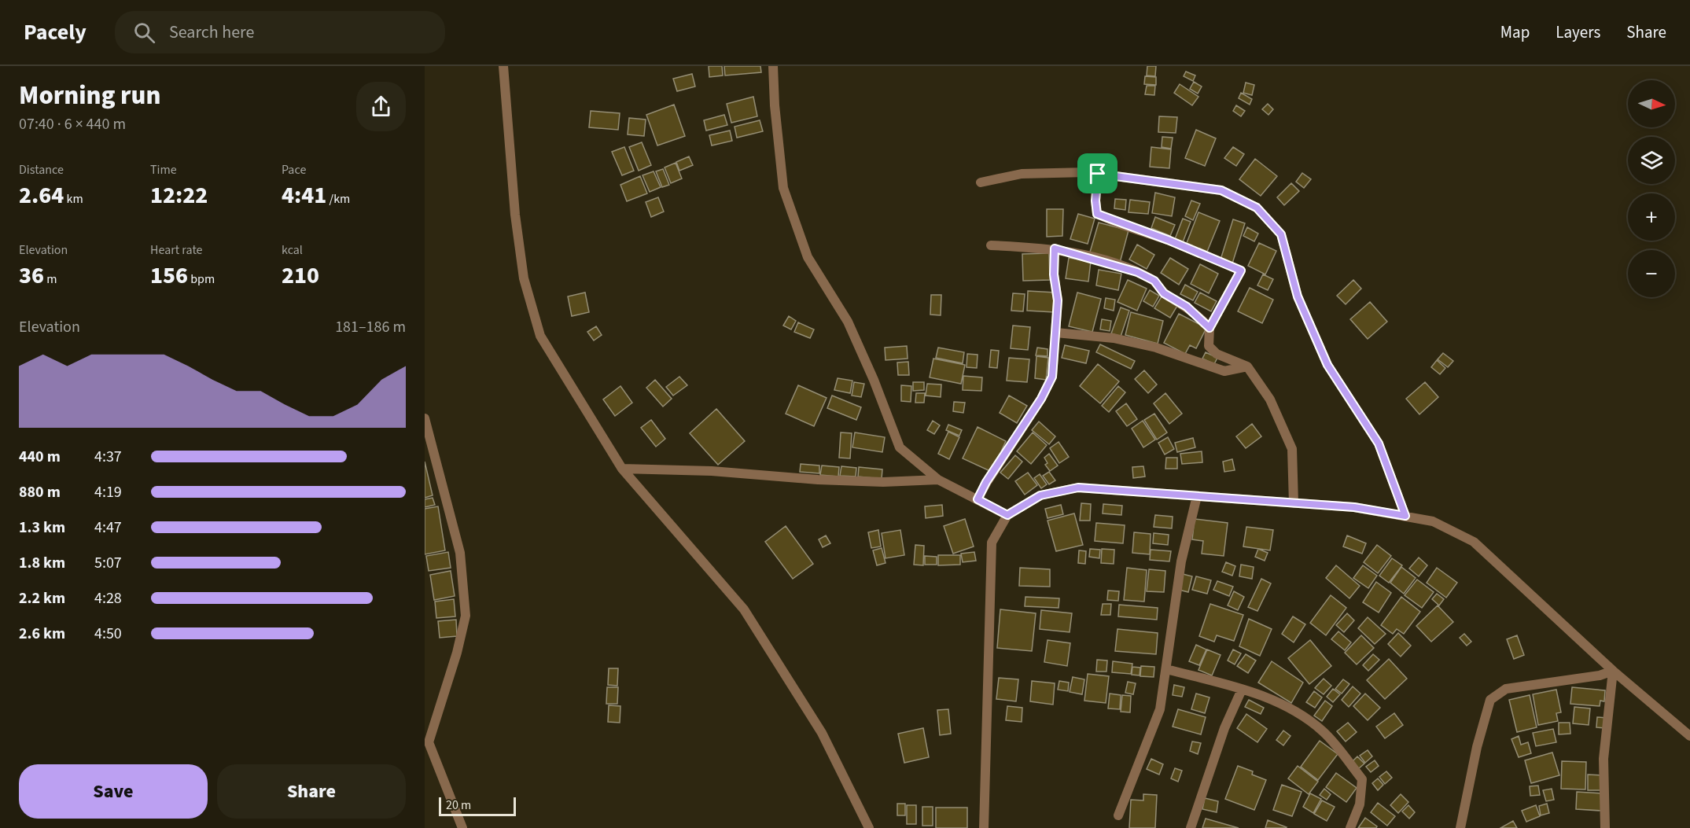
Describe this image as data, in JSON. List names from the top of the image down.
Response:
{
  "scale_bar": "20 m",
  "north": "right",
  "page": {
    "header": "Pacely",
    "search": "Search here",
    "nav": ["Map", "Layers", "Share"],
    "heading": ["Morning run", "07:40 · 6 × 440 m"],
    "map_buttons": ["+", "−"],
    "stats": [
      ["Distance", "2.64 km"],
      ["Time", "12:22"],
      ["Pace", "4:41 /km"],
      ["Elevation", "36 m"],
      ["Heart rate", "156 bpm"],
      ["kcal", "210"]
    ],
    "chart": ["Elevation", "181–186 m"],
    "list": [
      {
        "name": "440 m",
        "note": "4:37"
      },
      {
        "name": "880 m",
        "note": "4:19"
      },
      {
        "name": "1.3 km",
        "note": "4:47"
      },
      {
        "name": "1.8 km",
        "note": "5:07"
      },
      {
        "name": "2.2 km",
        "note": "4:28"
      },
      {
        "name": "2.6 km",
        "note": "4:50"
      }
    ],
    "buttons": ["Save", "Share"],
    "scale": "20 m"
  }
}
